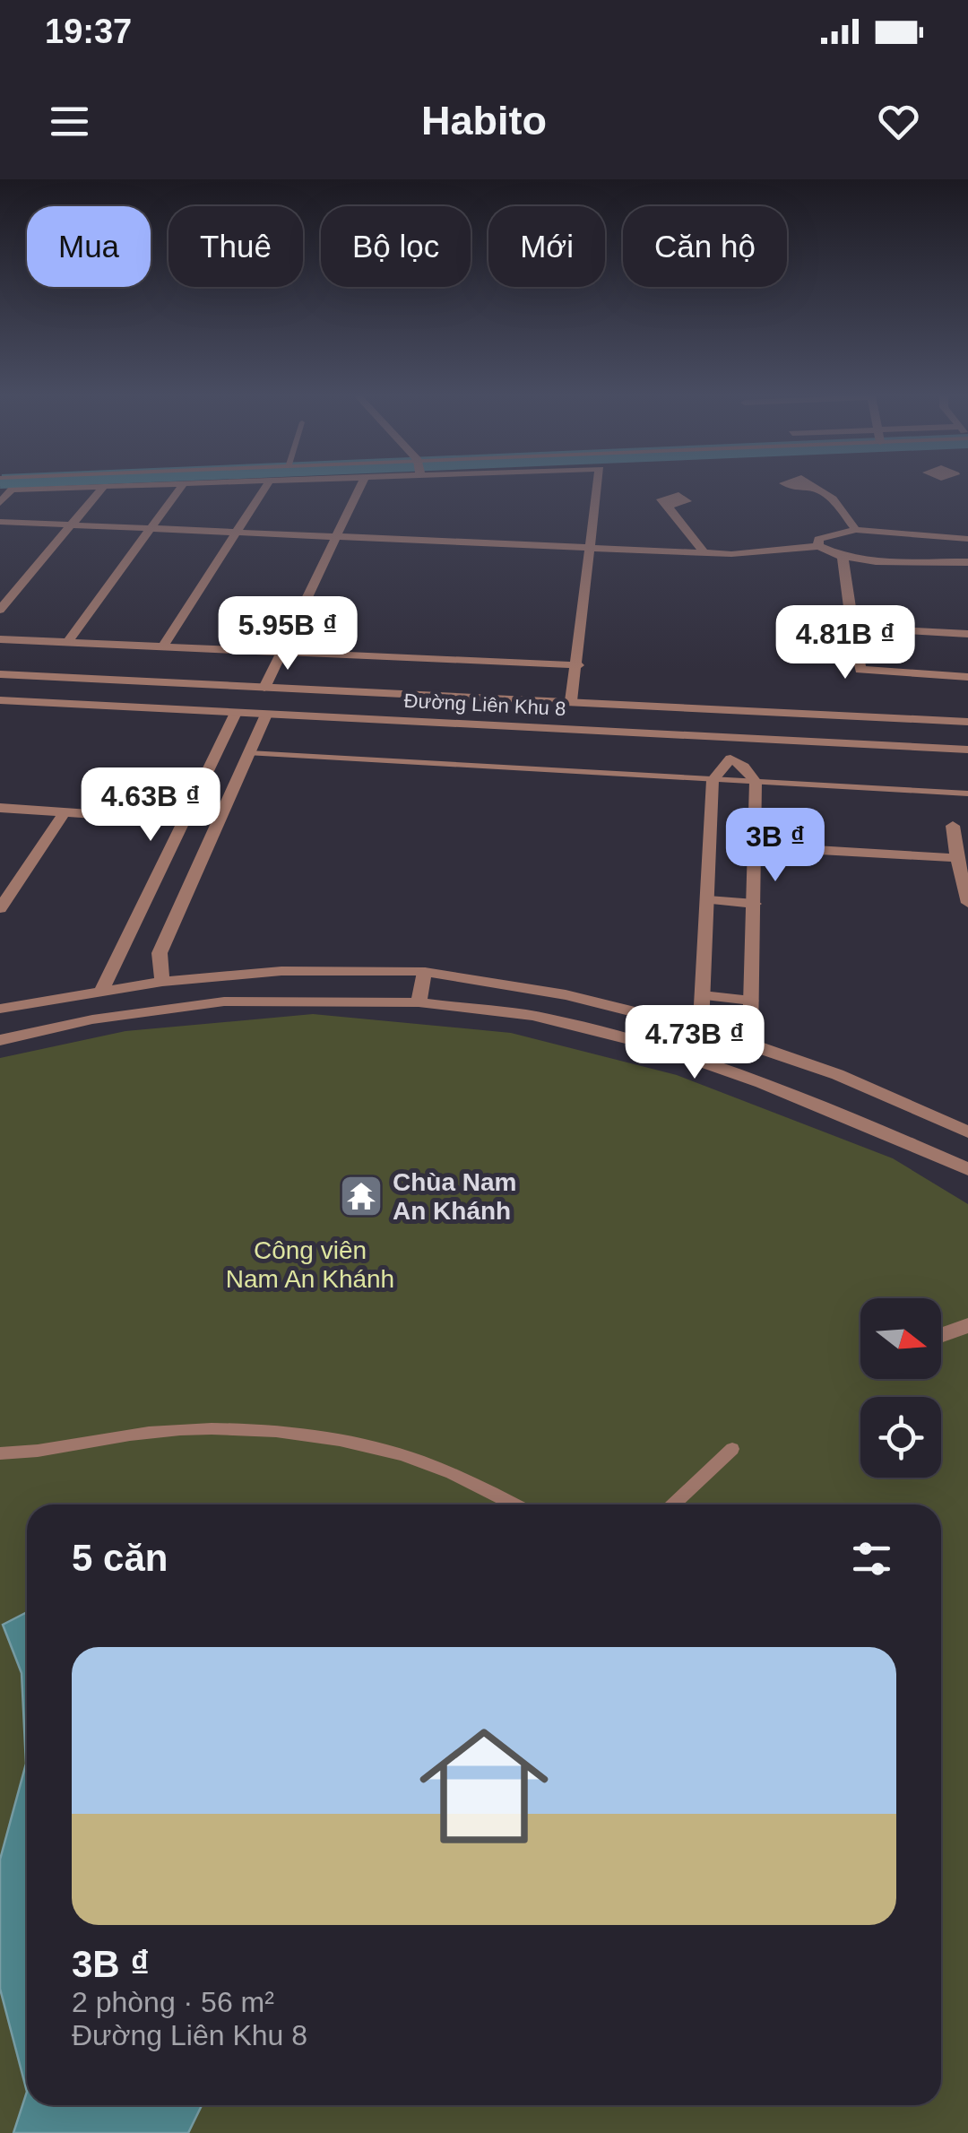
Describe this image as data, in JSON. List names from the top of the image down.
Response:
{
  "streets": {
    "street": ["Đường Liên Khu 8"]
  },
  "parks": ["Công viên Nam An Khánh"],
  "places": {
    "temple": ["Chùa Nam An Khánh"]
  },
  "north": "right",
  "page": {
    "status": "19:37",
    "header": "Habito",
    "chip": [
      "Mua",
      "Thuê",
      "Bộ lọc",
      "Mới",
      "Căn hộ"
    ],
    "price": [
      "5.95B ₫",
      "4.81B ₫",
      "4.63B ₫",
      "3B ₫",
      "4.73B ₫"
    ],
    "heading": "5 căn",
    "list": [
      {
        "name": "3B ₫",
        "note": "2 phòng · 56 m² · Đường Liên Khu 8"
      }
    ]
  }
}
